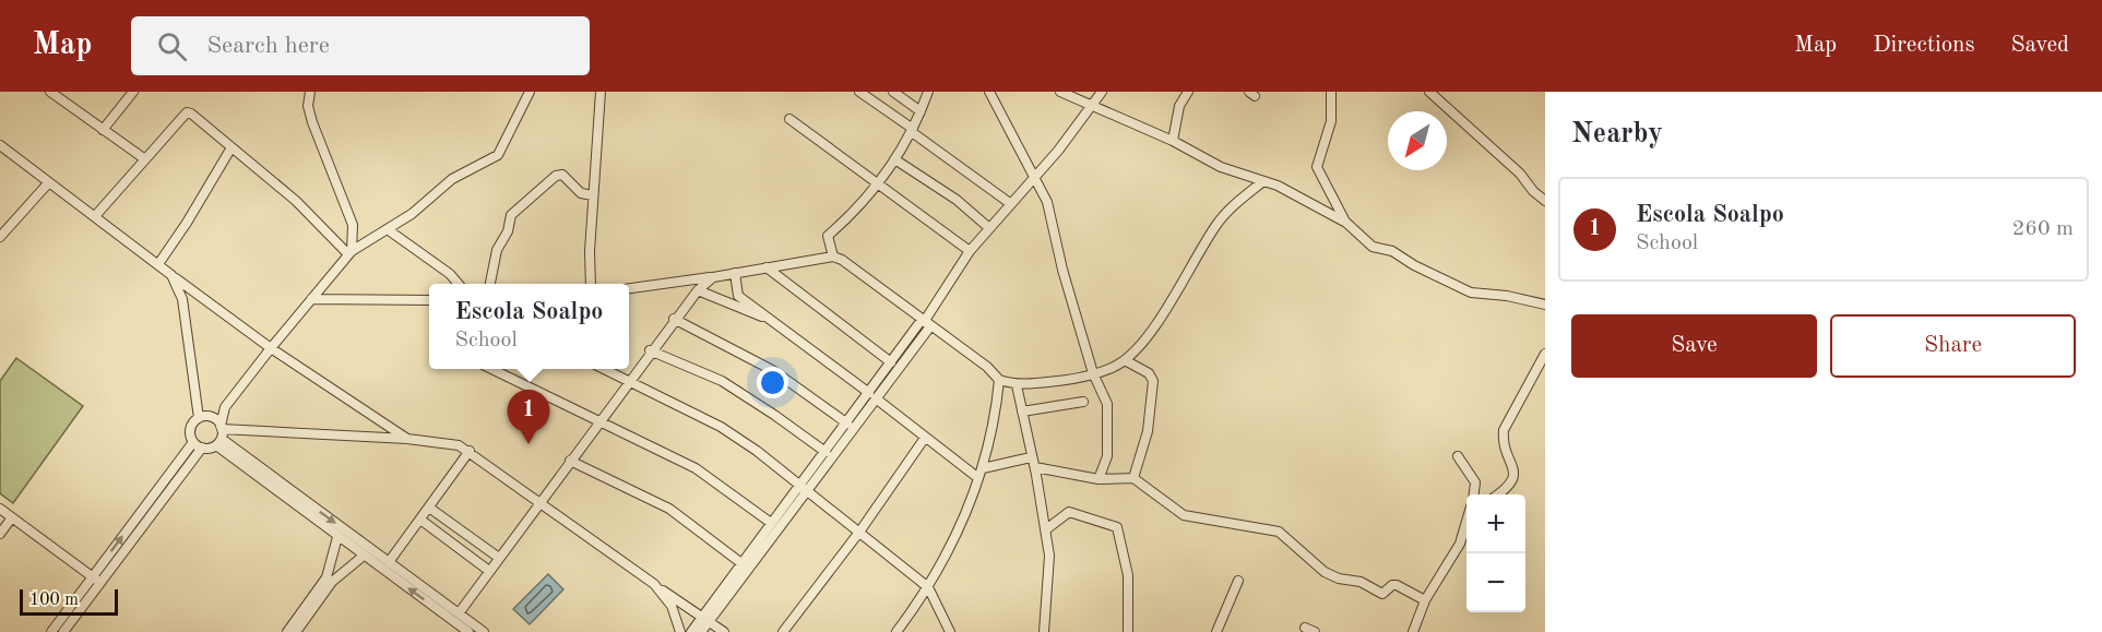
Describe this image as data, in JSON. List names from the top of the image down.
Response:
{
  "scale_bar": "100 m",
  "north": "bottom left",
  "page": {
    "header": "Map",
    "search": "Search here",
    "nav": ["Map", "Directions", "Saved"],
    "heading": "Nearby",
    "list": [
      {
        "mark": "1",
        "name": "Escola Soalpo",
        "note": "School",
        "value": "260 m"
      }
    ],
    "popup": ["Escola Soalpo", "School"],
    "buttons": ["Save", "Share"],
    "pins": "1",
    "map_buttons": ["+", "−"],
    "scale": "100 m"
  }
}
